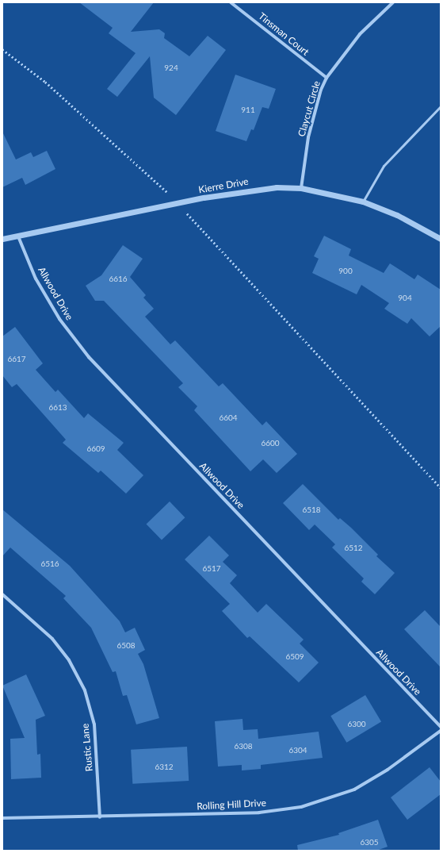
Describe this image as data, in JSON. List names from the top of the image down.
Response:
{
  "streets": {
    "street": [
      "Tinsman Court",
      "Claycut Circle",
      "Kierre Drive",
      "Allwood Drive",
      "Rustic Lane",
      "Rolling Hill Drive"
    ]
  },
  "crossings": [
    ["Tinsman Court", "Claycut Circle"],
    ["Claycut Circle", "Kierre Drive"],
    ["Kierre Drive", "Allwood Drive"],
    ["Rustic Lane", "Rolling Hill Drive"]
  ],
  "house_numbers": [
    "924",
    "911",
    "900",
    "6616",
    "904",
    "6617",
    "6613",
    "6604",
    "6600",
    "6609",
    "6518",
    "6512",
    "6516",
    "6517",
    "6508",
    "6509",
    "6300",
    "6308",
    "6304",
    "6312",
    "6305"
  ]
}
